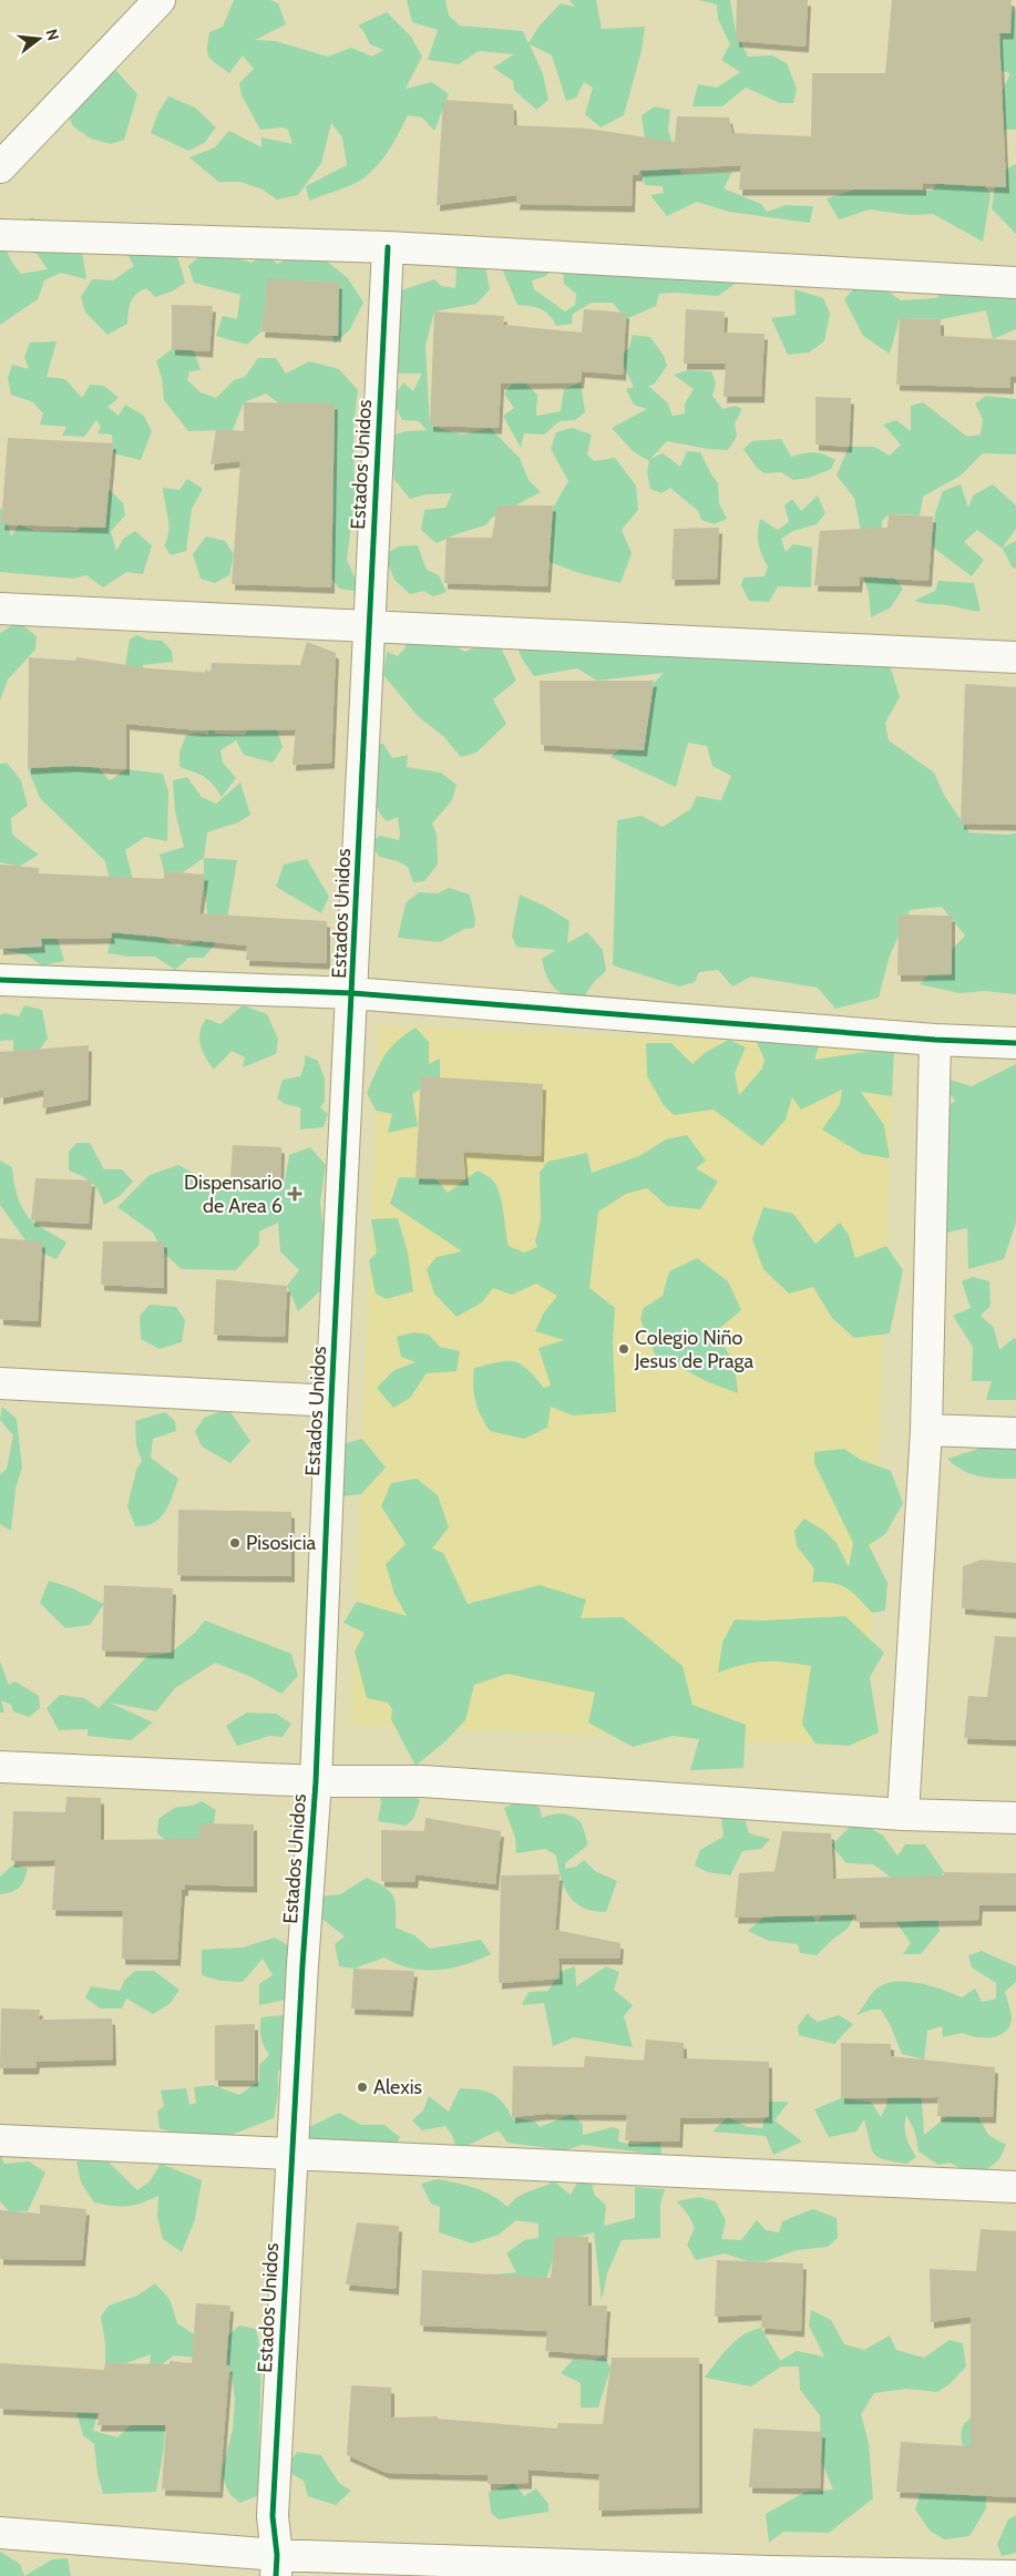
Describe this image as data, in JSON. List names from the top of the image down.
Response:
{
  "streets": {
    "street": ["Estados Unidos"]
  },
  "places": {
    "health": ["Dispensario de Area 6"],
    "other": ["Colegio Niño Jesus de Praga", "Pisosicia", "Alexis"]
  },
  "north": "right"
}
